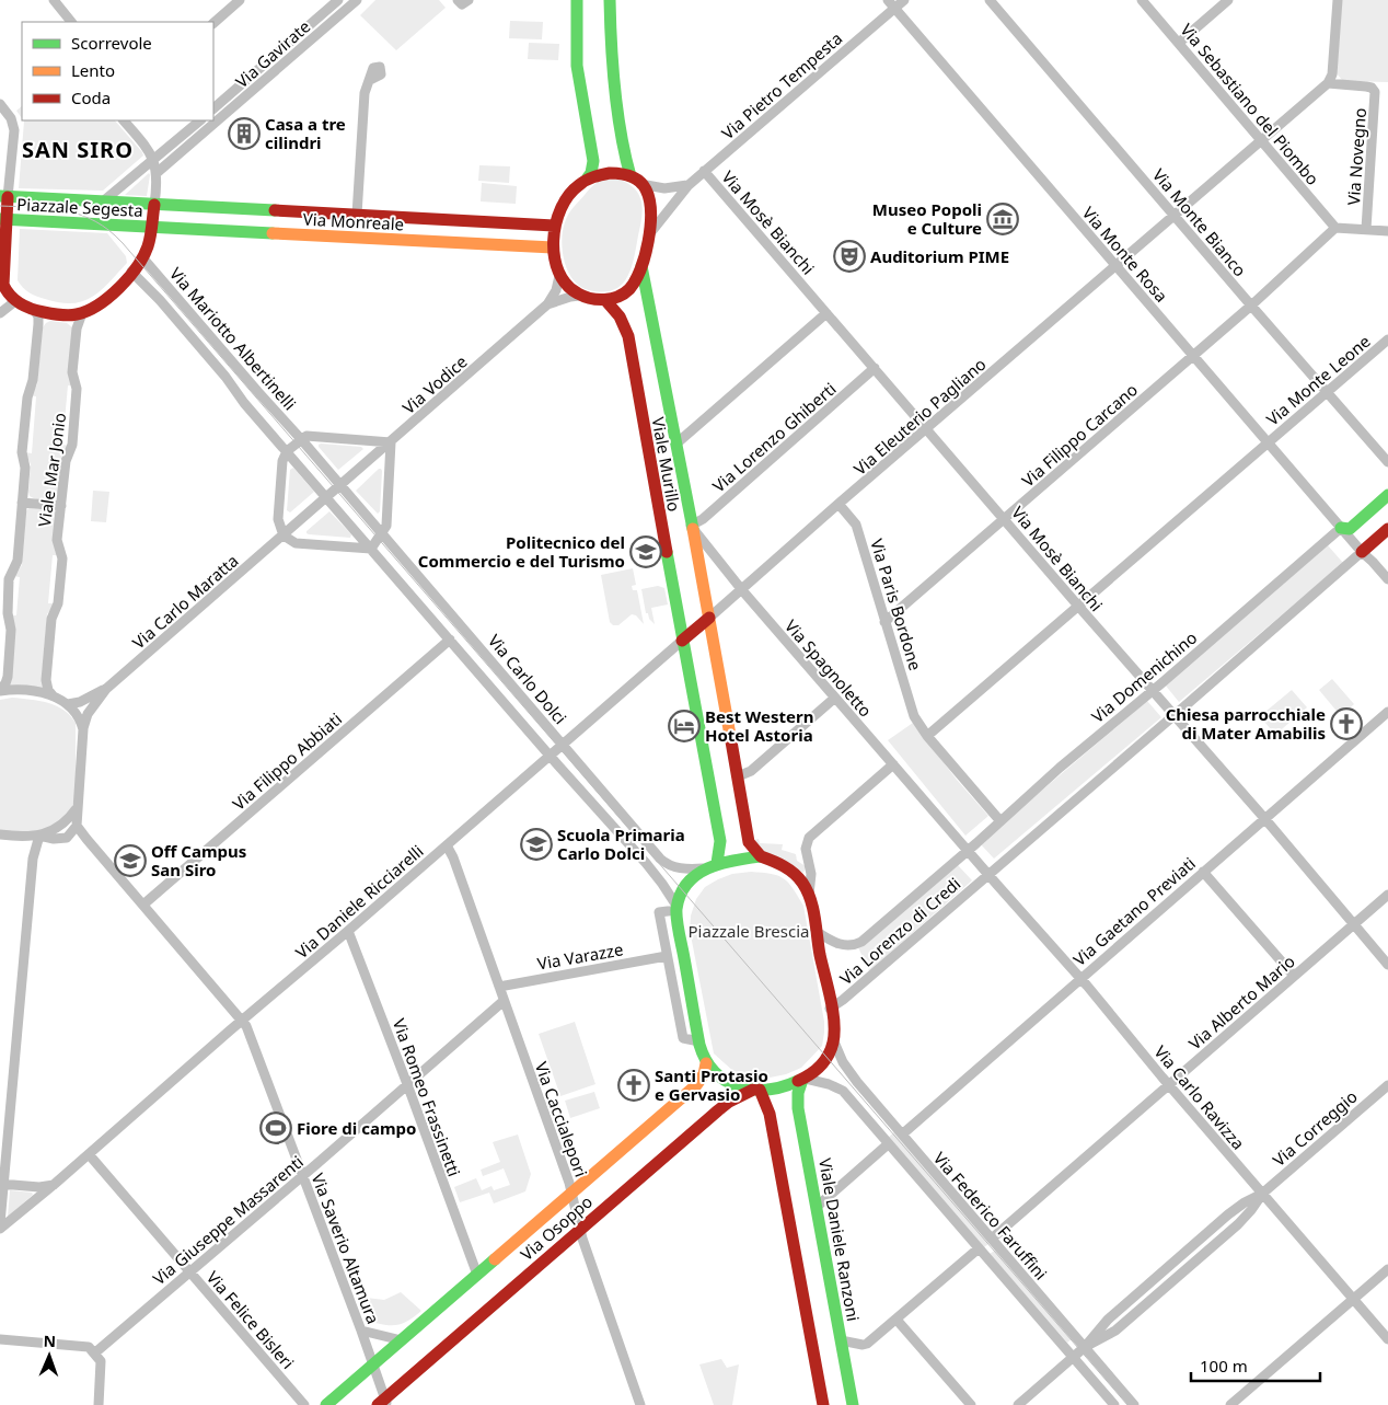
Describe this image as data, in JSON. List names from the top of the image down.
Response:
{
  "streets": {
    "main road": [
      "Piazzale Segesta",
      "Via Monreale",
      "Viale Murillo",
      "Via Osoppo",
      "Viale Daniele Ranzoni"
    ],
    "street": [
      "Via Gavirate",
      "Via Pietro Tempesta",
      "Via Sebastiano del Piombo",
      "Via Novegno",
      "Via Mosè Bianchi",
      "Via Monte Bianco",
      "Via Monte Rosa",
      "Via Mariotto Albertinelli",
      "Via Monte Leone",
      "Via Vodice",
      "Via Eleuterio Pagliano",
      "Via Filippo Carcano",
      "Via Lorenzo Ghiberti",
      "Viale Mar Jonio",
      "Via Carlo Maratta",
      "Via Paris Bordone",
      "Via Spagnoletto",
      "Via Domenichino",
      "Via Carlo Dolci",
      "Via Filippo Abbiati",
      "Via Daniele Ricciarelli",
      "Via Gaetano Previati",
      "Via Lorenzo di Credi",
      "Via Varazze",
      "Via Alberto Mario",
      "Via Romeo Frassinetti",
      "Via Carlo Ravizza",
      "Via Caccialepori",
      "Via Correggio",
      "Via Federico Faruffini",
      "Via Giuseppe Massarenti",
      "Via Saverio Altamura",
      "Via Felice Bisleri"
    ]
  },
  "crossings": [
    ["Via Gavirate", "Piazzale Segesta"],
    ["Via Pietro Tempesta", "Via Monreale"],
    ["Via Pietro Tempesta", "Via Mosè Bianchi"],
    ["Via Pietro Tempesta", "Via Monte Rosa"],
    ["Via Pietro Tempesta", "Via Vodice"],
    ["Via Pietro Tempesta", "Viale Murillo"],
    ["Via Sebastiano del Piombo", "Via Eleuterio Pagliano"],
    ["Via Sebastiano del Piombo", "Via Filippo Carcano"],
    ["Via Novegno", "Via Eleuterio Pagliano"],
    ["Piazzale Segesta", "Via Monreale"],
    ["Piazzale Segesta", "Via Mariotto Albertinelli"],
    ["Piazzale Segesta", "Viale Mar Jonio"],
    ["Via Monreale", "Via Vodice"],
    ["Via Monreale", "Viale Murillo"],
    ["Via Mosè Bianchi", "Via Monte Leone"],
    ["Via Mosè Bianchi", "Via Eleuterio Pagliano"],
    ["Via Mosè Bianchi", "Via Filippo Carcano"],
    ["Via Mosè Bianchi", "Via Lorenzo Ghiberti"],
    ["Via Mosè Bianchi", "Via Domenichino"],
    ["Via Mosè Bianchi", "Via Gaetano Previati"],
    ["Via Mosè Bianchi", "Via Alberto Mario"],
    ["Via Monte Bianco", "Via Monte Leone"],
    ["Via Monte Bianco", "Via Eleuterio Pagliano"],
    ["Via Monte Bianco", "Via Filippo Carcano"],
    ["Via Monte Rosa", "Via Monte Leone"],
    ["Via Monte Rosa", "Via Eleuterio Pagliano"],
    ["Via Monte Rosa", "Via Filippo Carcano"],
    ["Via Monte Rosa", "Via Domenichino"],
    ["Via Mariotto Albertinelli", "Via Vodice"],
    ["Via Mariotto Albertinelli", "Via Carlo Maratta"],
    ["Via Mariotto Albertinelli", "Via Carlo Dolci"],
    ["Via Monte Leone", "Via Paris Bordone"],
    ["Via Vodice", "Viale Murillo"],
    ["Via Vodice", "Via Carlo Maratta"],
    ["Via Vodice", "Via Carlo Dolci"],
    ["Via Eleuterio Pagliano", "Viale Murillo"],
    ["Via Eleuterio Pagliano", "Via Paris Bordone"],
    ["Via Eleuterio Pagliano", "Via Spagnoletto"],
    ["Via Filippo Carcano", "Via Paris Bordone"],
    ["Via Lorenzo Ghiberti", "Viale Murillo"],
    ["Viale Murillo", "Via Spagnoletto"],
    ["Viale Murillo", "Via Daniele Ricciarelli"],
    ["Via Carlo Maratta", "Via Carlo Dolci"],
    ["Via Carlo Maratta", "Via Saverio Altamura"],
    ["Via Paris Bordone", "Via Domenichino"],
    ["Via Spagnoletto", "Via Domenichino"],
    ["Via Spagnoletto", "Via Lorenzo di Credi"],
    ["Via Spagnoletto", "Via Carlo Ravizza"],
    ["Via Domenichino", "Via Lorenzo di Credi"],
    ["Via Domenichino", "Via Carlo Ravizza"],
    ["Via Carlo Dolci", "Via Filippo Abbiati"],
    ["Via Carlo Dolci", "Via Daniele Ricciarelli"],
    ["Via Filippo Abbiati", "Via Saverio Altamura"],
    ["Via Daniele Ricciarelli", "Via Romeo Frassinetti"],
    ["Via Daniele Ricciarelli", "Via Caccialepori"],
    ["Via Daniele Ricciarelli", "Via Saverio Altamura"],
    ["Via Daniele Ricciarelli", "Via Felice Bisleri"],
    ["Via Gaetano Previati", "Via Carlo Ravizza"],
    ["Via Gaetano Previati", "Via Federico Faruffini"],
    ["Via Lorenzo di Credi", "Via Carlo Ravizza"],
    ["Via Varazze", "Via Caccialepori"],
    ["Via Alberto Mario", "Via Carlo Ravizza"],
    ["Via Alberto Mario", "Via Federico Faruffini"],
    ["Via Romeo Frassinetti", "Via Giuseppe Massarenti"],
    ["Via Romeo Frassinetti", "Via Osoppo"],
    ["Via Carlo Ravizza", "Via Correggio"],
    ["Via Caccialepori", "Via Giuseppe Massarenti"],
    ["Via Caccialepori", "Via Osoppo"],
    ["Via Correggio", "Via Federico Faruffini"],
    ["Via Federico Faruffini", "Viale Daniele Ranzoni"],
    ["Via Giuseppe Massarenti", "Via Saverio Altamura"],
    ["Via Giuseppe Massarenti", "Via Felice Bisleri"],
    ["Via Osoppo", "Via Saverio Altamura"]
  ],
  "districts": ["SAN SIRO"],
  "parks": ["Piazzale Brescia"],
  "places": {
    "building": ["Casa a tre cilindri"],
    "museum": ["Museo Popoli e Culture"],
    "theatre": ["Auditorium PIME"],
    "school or university": ["Politecnico del Commercio e del Turismo", "Scuola Primaria Carlo Dolci", "Off Campus San Siro"],
    "church": ["Chiesa parrocchiale di Mater Amabilis", "Santi Protasio e Gervasio"],
    "hotel": ["Best Western Hotel Astoria"],
    "sports": ["Fiore di campo"]
  },
  "legend": ["Scorrevole", "Lento", "Coda"],
  "scale_bar": "100 m",
  "north": "top"
}
